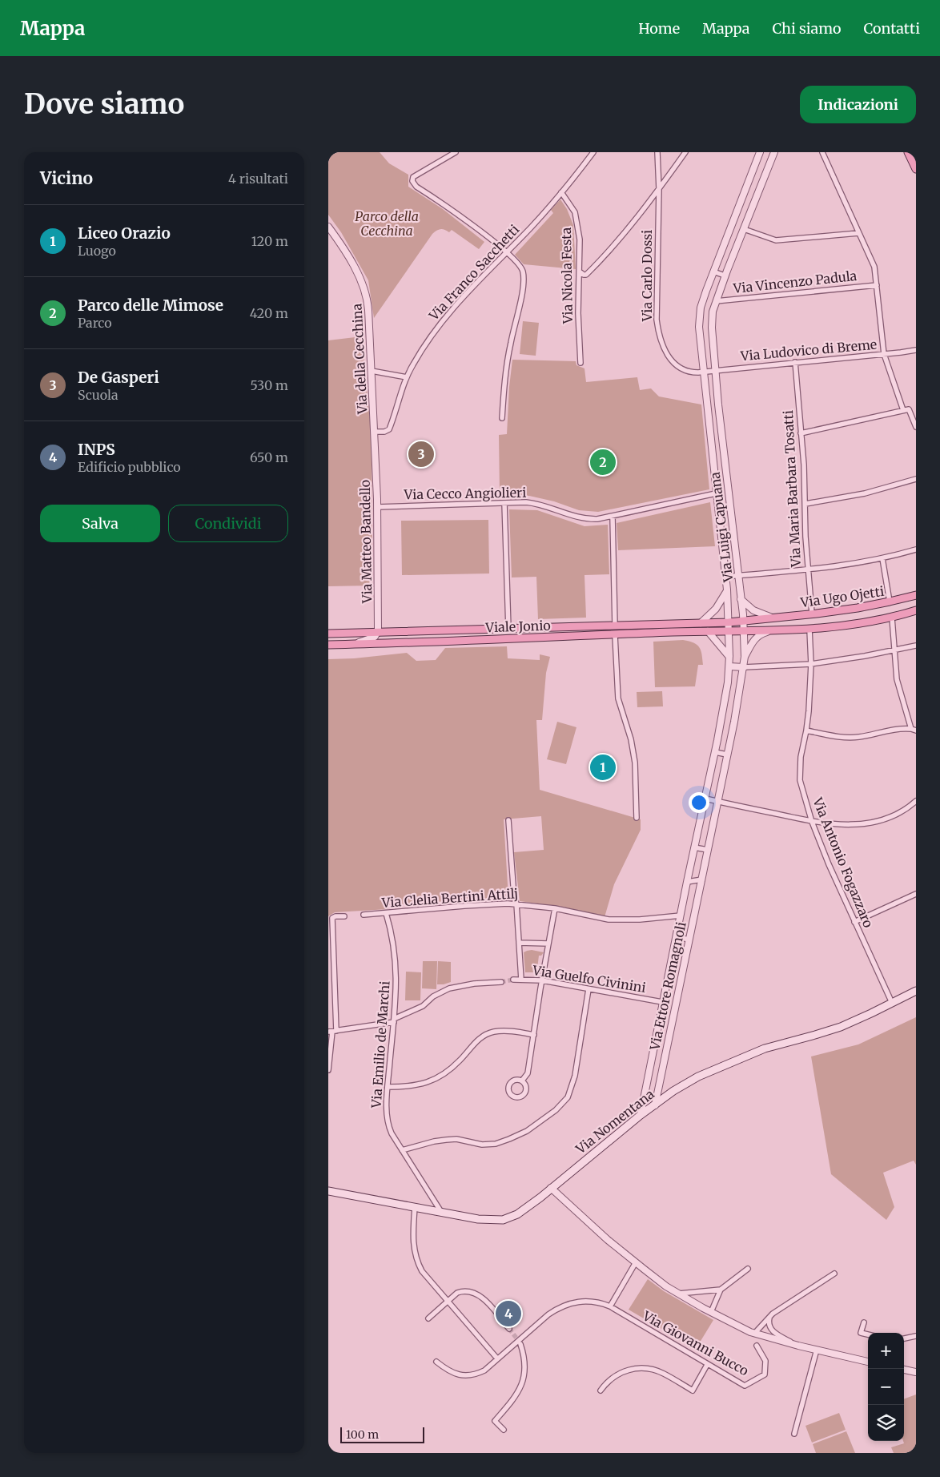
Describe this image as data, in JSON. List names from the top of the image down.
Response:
{
  "streets": {
    "main road": ["Via Ugo Ojetti", "Viale Jonio", "Via Nomentana"],
    "street": [
      "Via Franco Sacchetti",
      "Via Nicola Festa",
      "Via Carlo Dossi",
      "Via Vincenzo Padula",
      "Via Ludovico di Breme",
      "Via della Cecchina",
      "Via Maria Barbara Tosatti",
      "Via Cecco Angiolieri",
      "Via Luigi Capuana",
      "Via Matteo Bandello",
      "Via Antonio Fogazzaro",
      "Via Clelia Bertini Attilj",
      "Via Guelfo Civinini",
      "Via Ettore Romagnoli",
      "Via Emilio de Marchi",
      "Via Giovanni Bucco"
    ]
  },
  "crossings": [
    ["Via Franco Sacchetti", "Via Nicola Festa"],
    ["Via Franco Sacchetti", "Via della Cecchina"],
    ["Via Carlo Dossi", "Via Ludovico di Breme"],
    ["Via Carlo Dossi", "Via Luigi Capuana"],
    ["Via Vincenzo Padula", "Via Luigi Capuana"],
    ["Via Ludovico di Breme", "Via Maria Barbara Tosatti"],
    ["Via Ludovico di Breme", "Via Luigi Capuana"],
    ["Via della Cecchina", "Via Matteo Bandello"],
    ["Via Maria Barbara Tosatti", "Via Ugo Ojetti"],
    ["Via Cecco Angiolieri", "Via Luigi Capuana"],
    ["Via Cecco Angiolieri", "Via Matteo Bandello"],
    ["Via Luigi Capuana", "Via Ettore Romagnoli"],
    ["Via Matteo Bandello", "Viale Jonio"],
    ["Via Ugo Ojetti", "Viale Jonio"],
    ["Via Ugo Ojetti", "Via Ettore Romagnoli"],
    ["Viale Jonio", "Via Ettore Romagnoli"],
    ["Via Antonio Fogazzaro", "Via Nomentana"],
    ["Via Clelia Bertini Attilj", "Via Ettore Romagnoli"],
    ["Via Clelia Bertini Attilj", "Via Emilio de Marchi"],
    ["Via Guelfo Civinini", "Via Ettore Romagnoli"],
    ["Via Ettore Romagnoli", "Via Nomentana"],
    ["Via Emilio de Marchi", "Via Nomentana"]
  ],
  "parks": ["Parco della Cecchina"],
  "scale_bar": "100 m",
  "page": {
    "header": "Mappa",
    "nav": [
      "Home",
      "Mappa",
      "Chi siamo",
      "Contatti"
    ],
    "buttons": [
      "Indicazioni",
      ["Salva", "Condividi"]
    ],
    "title": "Dove siamo",
    "heading": ["Vicino", "4 risultati"],
    "list": [
      {
        "mark": "1",
        "name": "Liceo Orazio",
        "note": "Luogo",
        "value": "120 m"
      },
      {
        "mark": "2",
        "name": "Parco delle Mimose",
        "note": "Parco",
        "value": "420 m"
      },
      {
        "mark": "3",
        "name": "De Gasperi",
        "note": "Scuola",
        "value": "530 m"
      },
      {
        "mark": "4",
        "name": "INPS",
        "note": "Edificio pubblico",
        "value": "650 m"
      }
    ],
    "pins": [
      "3",
      "2",
      "1",
      "4"
    ],
    "map_buttons": ["+", "−"],
    "scale": "100 m"
  }
}
